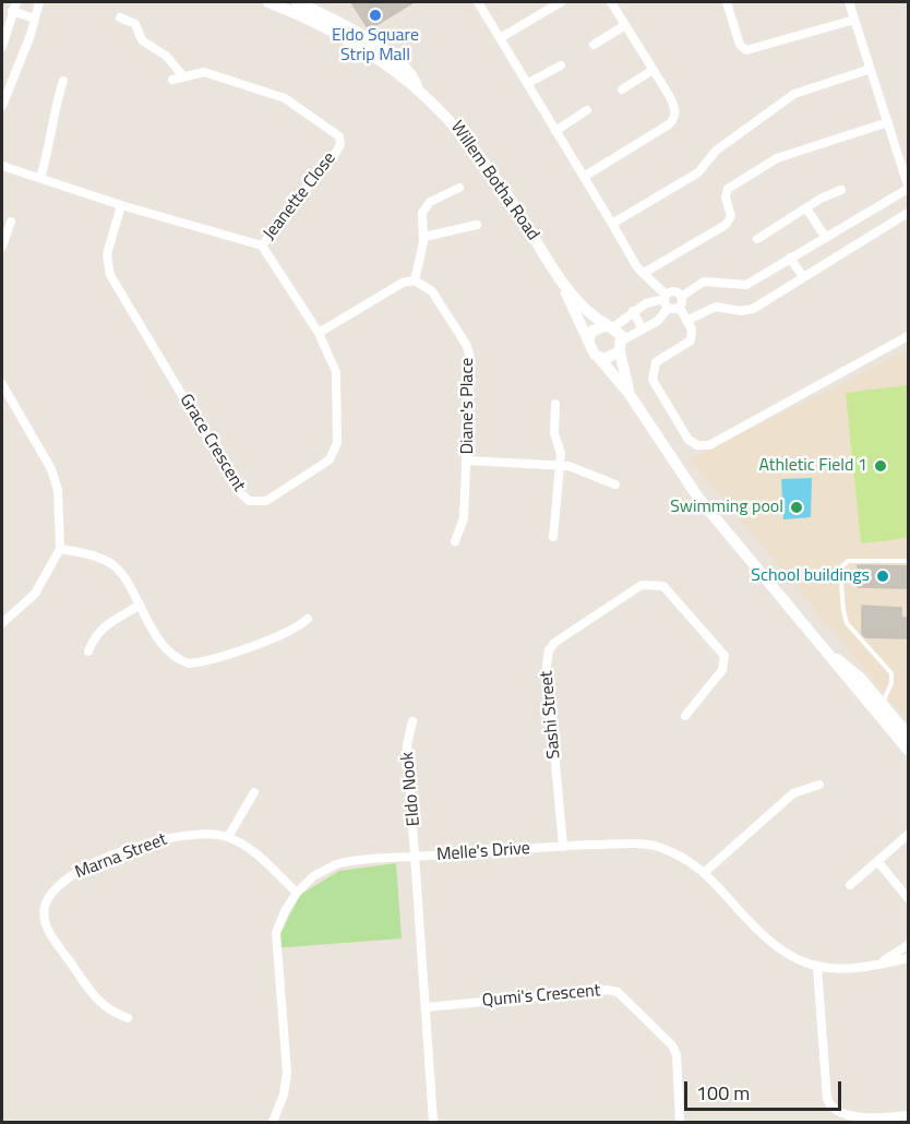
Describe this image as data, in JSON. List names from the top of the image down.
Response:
{
  "streets": {
    "street": [
      "Willem Botha Road",
      "Jeanette Close",
      "Diane's Place",
      "Grace Crescent",
      "Sashi Street",
      "Eldo Nook",
      "Melle's Drive",
      "Marna Street",
      "Qumi's Crescent"
    ]
  },
  "crossings": [
    ["Jeanette Close", "Grace Crescent"],
    ["Sashi Street", "Melle's Drive"],
    ["Eldo Nook", "Melle's Drive"],
    ["Melle's Drive", "Marna Street"]
  ],
  "places": [
    "Eldo Square Strip Mall",
    "Athletic Field 1",
    "Swimming pool",
    "School buildings"
  ],
  "scale_bar": "100 m"
}
